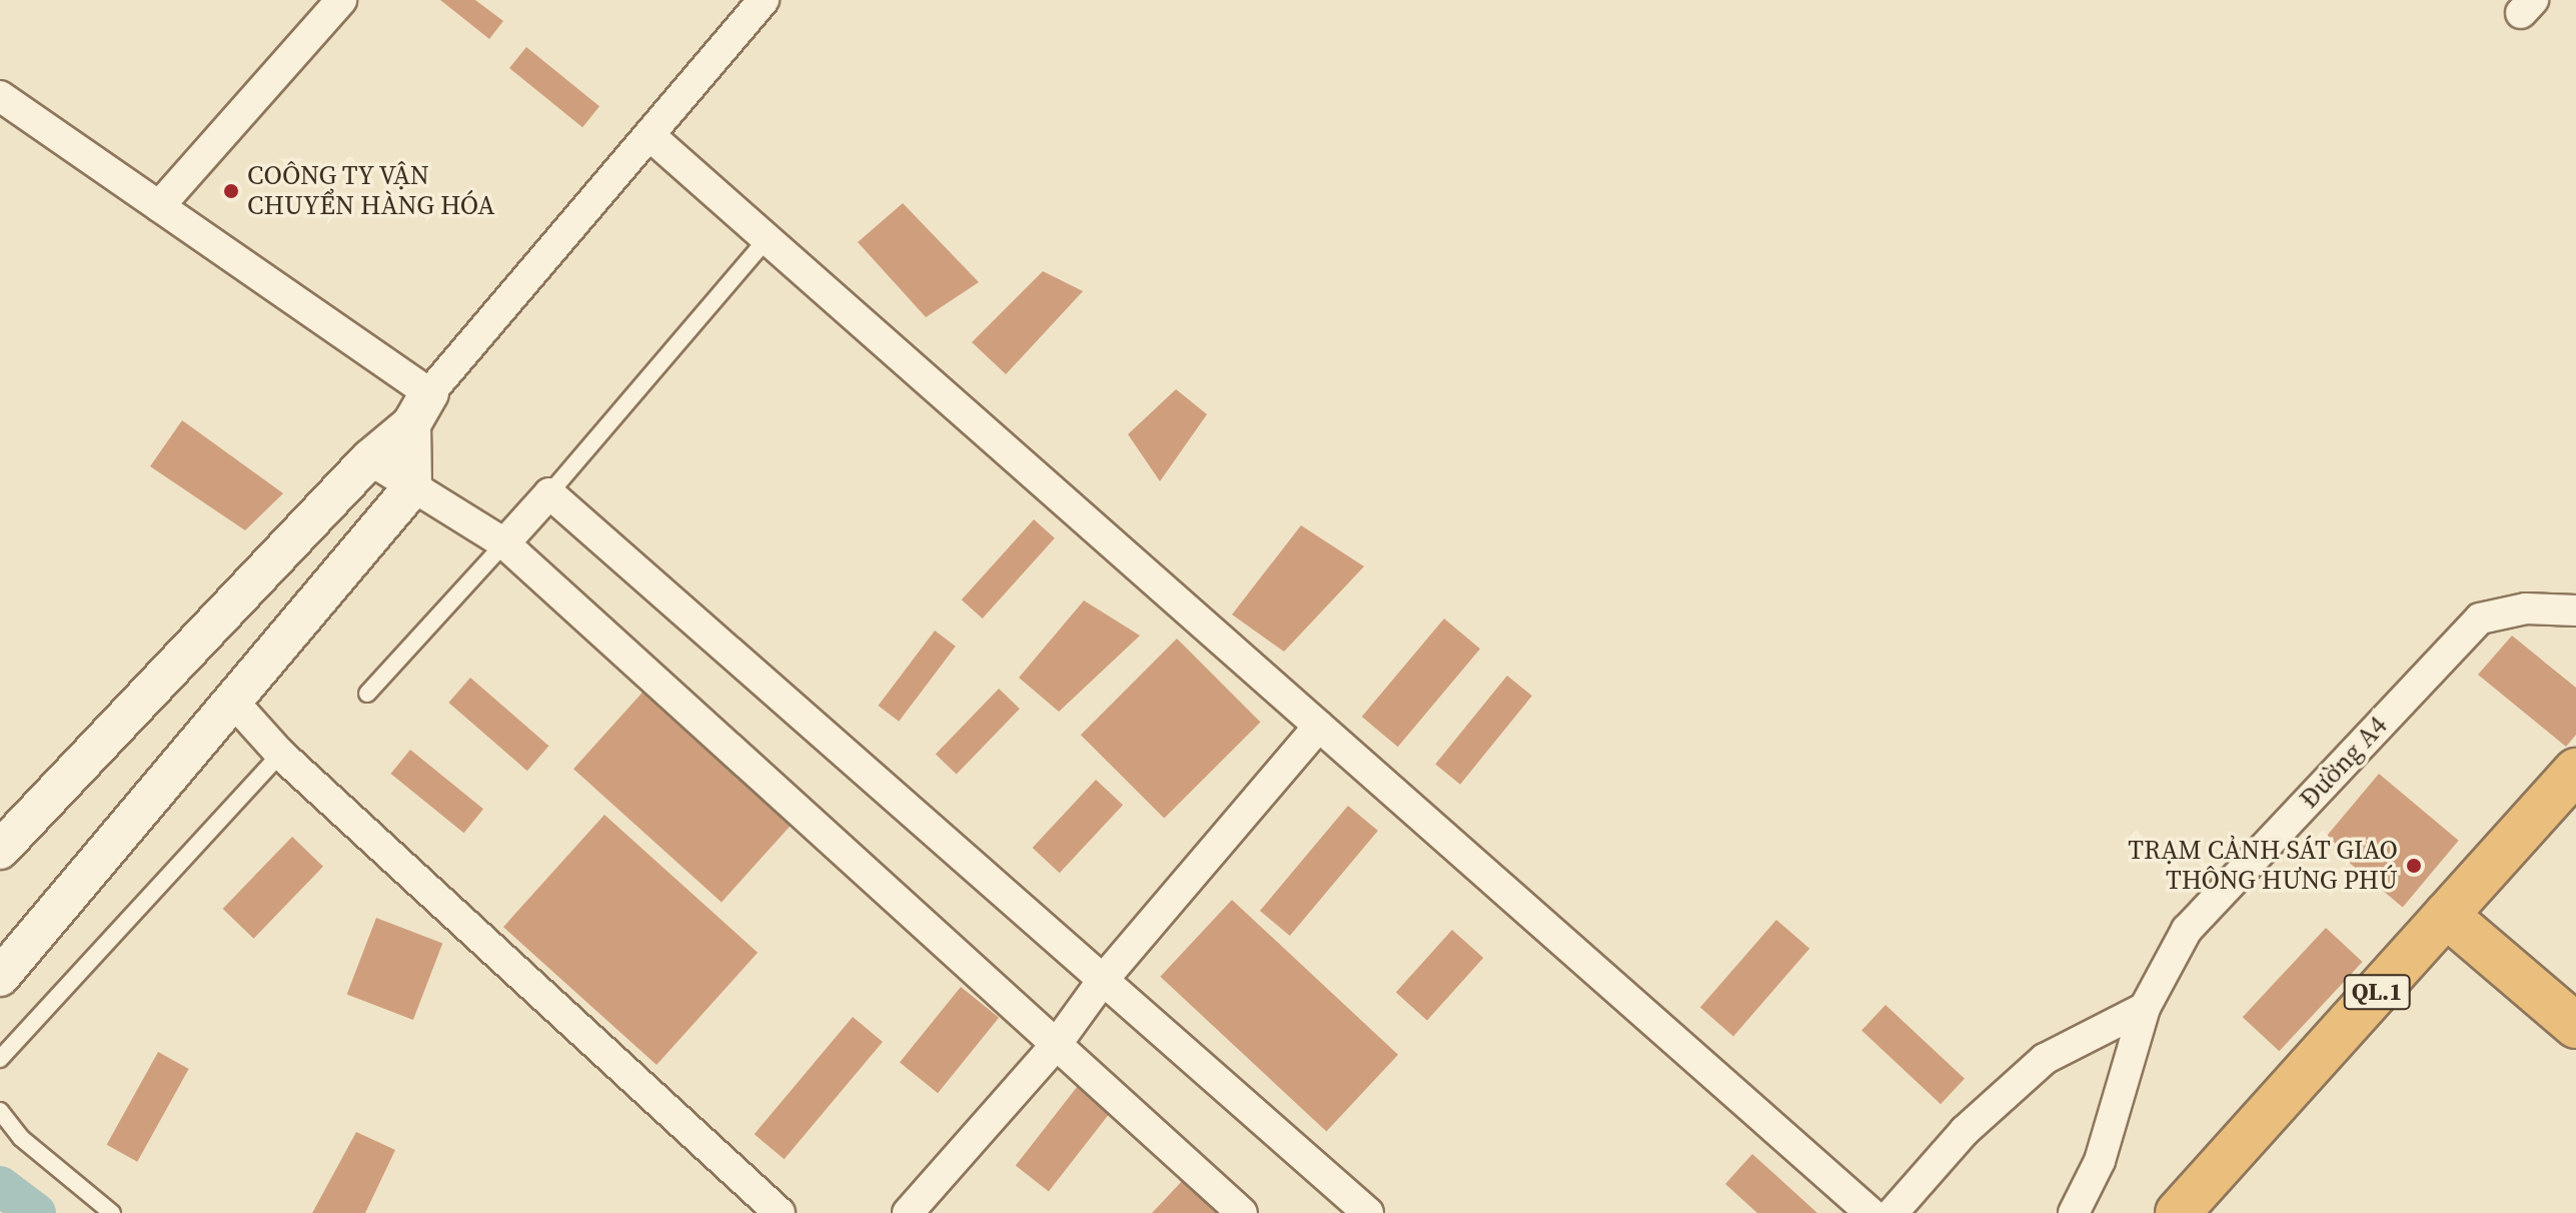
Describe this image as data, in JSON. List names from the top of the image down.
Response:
{
  "streets": {
    "highway": ["QL.1"],
    "street": ["Đường A4"]
  },
  "places": ["COÔNG TY VẬN CHUYỂN HÀNG HÓA", "TRẠM CẢNH SÁT GIAO THÔNG HƯNG PHÚ"]
}
